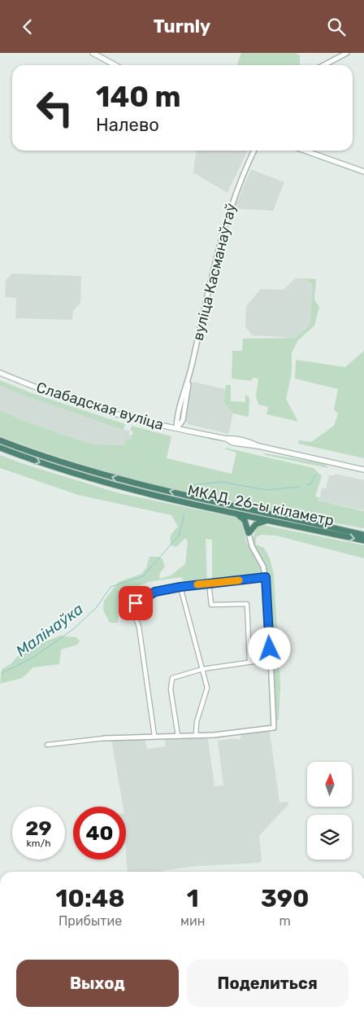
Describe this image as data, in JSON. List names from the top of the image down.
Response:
{
  "streets": {
    "highway": ["МКАД, 26-ы кіламетр"],
    "main road": ["Слабадская вуліца"],
    "street": ["вуліца Касманаўтаў"]
  },
  "crossings": [
    ["вуліца Касманаўтаў", "Слабадская вуліца"]
  ],
  "water": ["Малінаўка"],
  "north": "top",
  "page": {
    "header": "Turnly",
    "turn": ["140 m", "Налево"],
    "speed": "29 km/h",
    "limit": "40",
    "eta": [
      "10:48",
      "Прибытие",
      "1",
      "мин",
      "390",
      "m"
    ],
    "buttons": ["Выход", "Поделиться"]
  }
}
